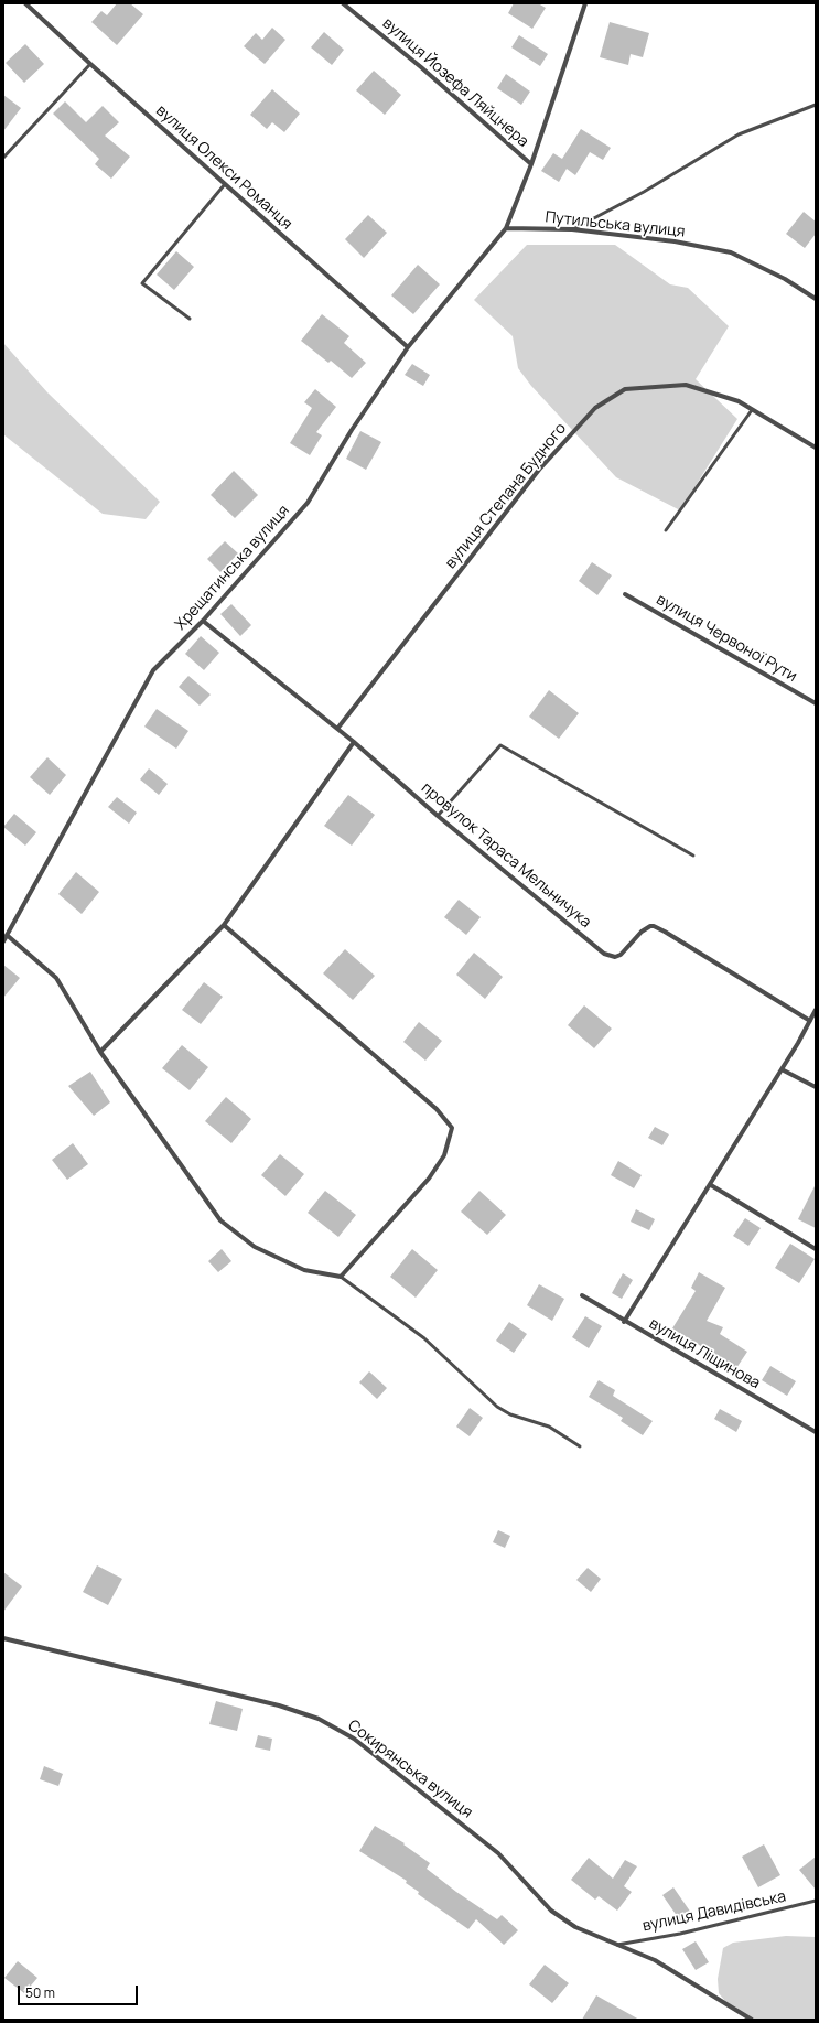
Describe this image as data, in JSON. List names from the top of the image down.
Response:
{
  "streets": {
    "street": [
      "вулиця Йозефа Ляйцнера",
      "вулиця Олекси Романця",
      "Путильська вулиця",
      "вулиця Степана Будного",
      "Хрещатинська вулиця",
      "вулиця Червоної Рути",
      "провулок Тараса Мельничука",
      "вулиця Ліщинова",
      "Сокирянська вулиця"
    ],
    "lane": ["вулиця Давидівська"]
  },
  "crossings": [
    ["вулиця Олекси Романця", "Хрещатинська вулиця"],
    ["Путильська вулиця", "Хрещатинська вулиця"],
    ["вулиця Степана Будного", "провулок Тараса Мельничука"],
    ["Хрещатинська вулиця", "провулок Тараса Мельничука"],
    ["Сокирянська вулиця", "вулиця Давидівська"]
  ],
  "scale_bar": "50 m"
}
